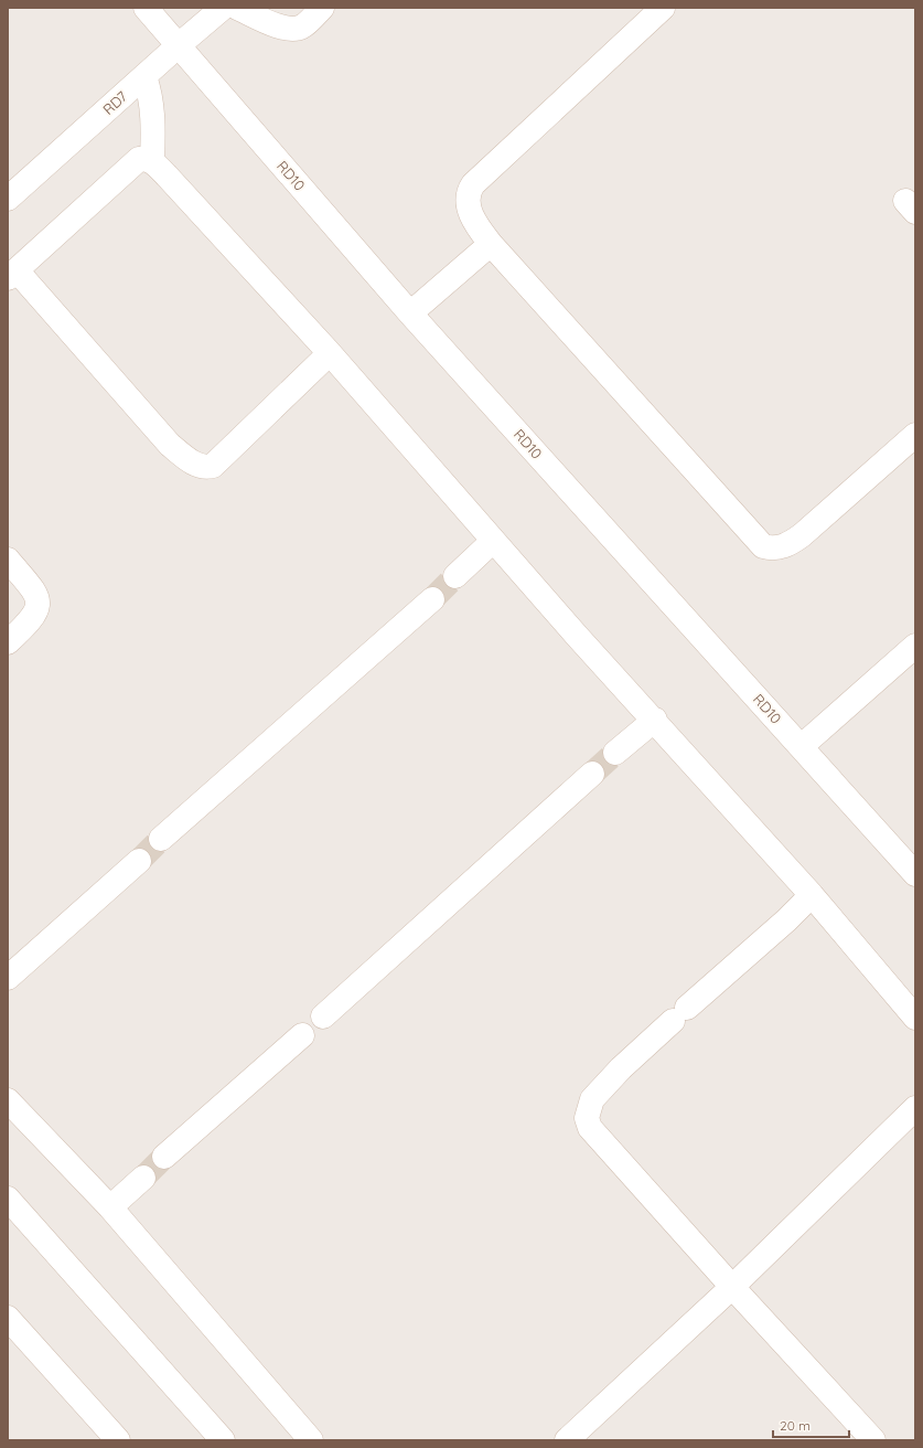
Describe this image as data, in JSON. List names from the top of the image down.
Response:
{
  "streets": {
    "street": ["RD7", "RD10"]
  },
  "crossings": [
    ["RD7", "RD10"]
  ],
  "scale_bar": "20 m"
}
